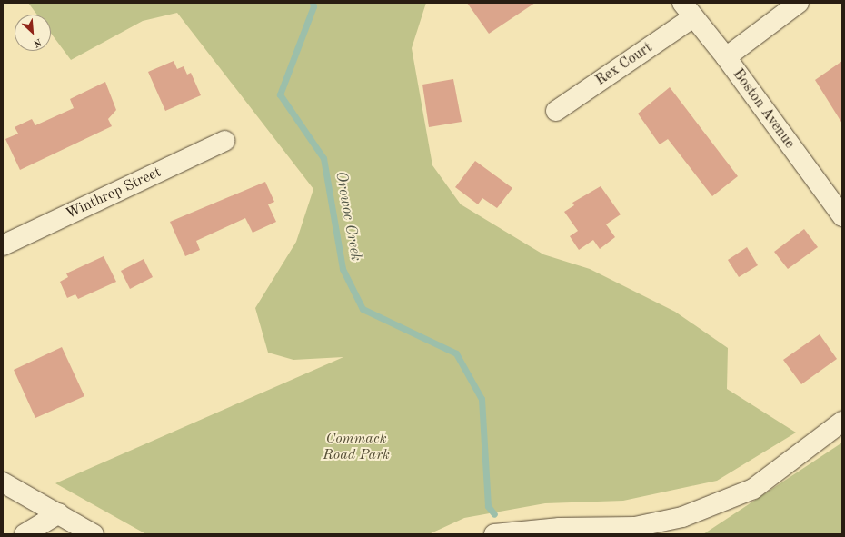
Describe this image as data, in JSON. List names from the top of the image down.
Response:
{
  "streets": {
    "street": ["Rex Court", "Boston Avenue", "Winthrop Street"]
  },
  "crossings": [
    ["Rex Court", "Boston Avenue"]
  ],
  "water": ["Orowoc Creek"],
  "parks": ["Commack Road Park"],
  "north": "bottom right"
}
